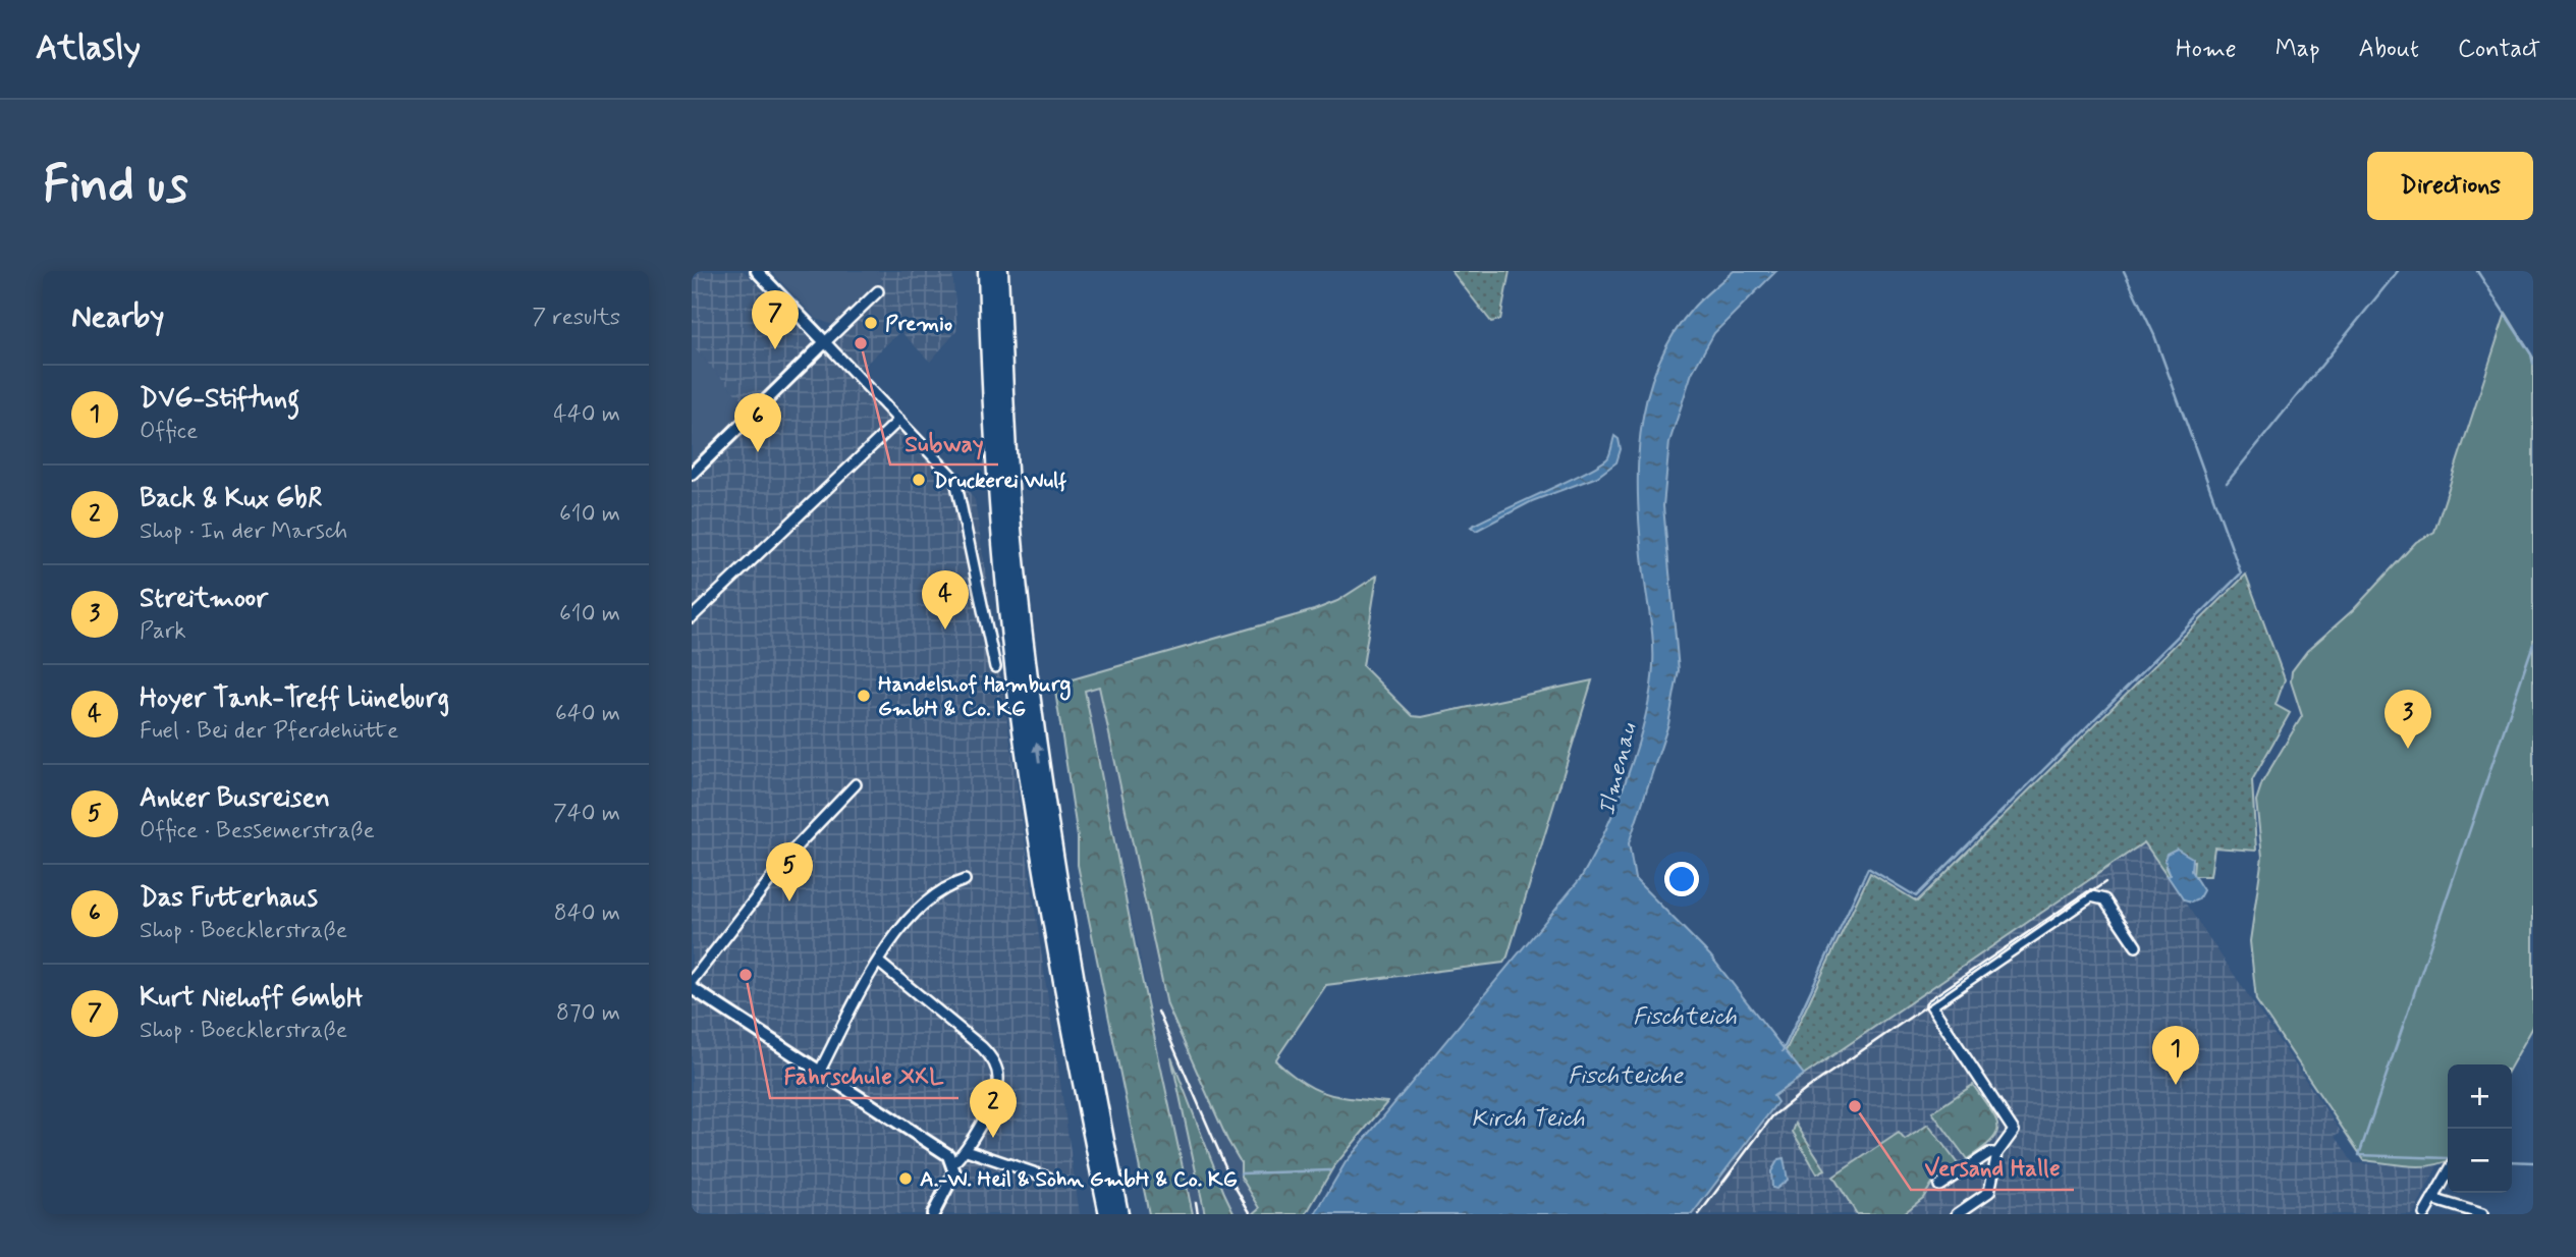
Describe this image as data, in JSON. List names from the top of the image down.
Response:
{
  "water": [
    "Ilmenau",
    "Fischteich",
    "Fischteiche",
    "Kirch Teich"
  ],
  "places": [
    "Premio",
    "Subway",
    "Druckerei Wulf",
    "Handelshof Hamburg GmbH & Co. KG",
    "Fahrschule XXL",
    "Versand Halle",
    "A.-W. Heil & Sohn GmbH & Co. KG"
  ],
  "page": {
    "header": "Atlasly",
    "nav": [
      "Home",
      "Map",
      "About",
      "Contact"
    ],
    "buttons": "Directions",
    "title": "Find us",
    "heading": ["Nearby", "7 results"],
    "pins": [
      "7",
      "6",
      "4",
      "3",
      "5",
      "1",
      "2"
    ],
    "list": [
      {
        "mark": "1",
        "name": "DVG-Stiftung",
        "note": "Office",
        "value": "440 m"
      },
      {
        "mark": "2",
        "name": "Back & Kux GbR",
        "note": "Shop · In der Marsch",
        "value": "610 m"
      },
      {
        "mark": "3",
        "name": "Streitmoor",
        "note": "Park",
        "value": "610 m"
      },
      {
        "mark": "4",
        "name": "Hoyer Tank-Treff Lüneburg",
        "note": "Fuel · Bei der Pferdehütte",
        "value": "640 m"
      },
      {
        "mark": "5",
        "name": "Anker Busreisen",
        "note": "Office · Bessemerstraße",
        "value": "740 m"
      },
      {
        "mark": "6",
        "name": "Das Futterhaus",
        "note": "Shop · Boecklerstraße",
        "value": "840 m"
      },
      {
        "mark": "7",
        "name": "Kurt Niehoff GmbH",
        "note": "Shop · Boecklerstraße",
        "value": "870 m"
      }
    ],
    "map_buttons": ["+", "−"]
  }
}
